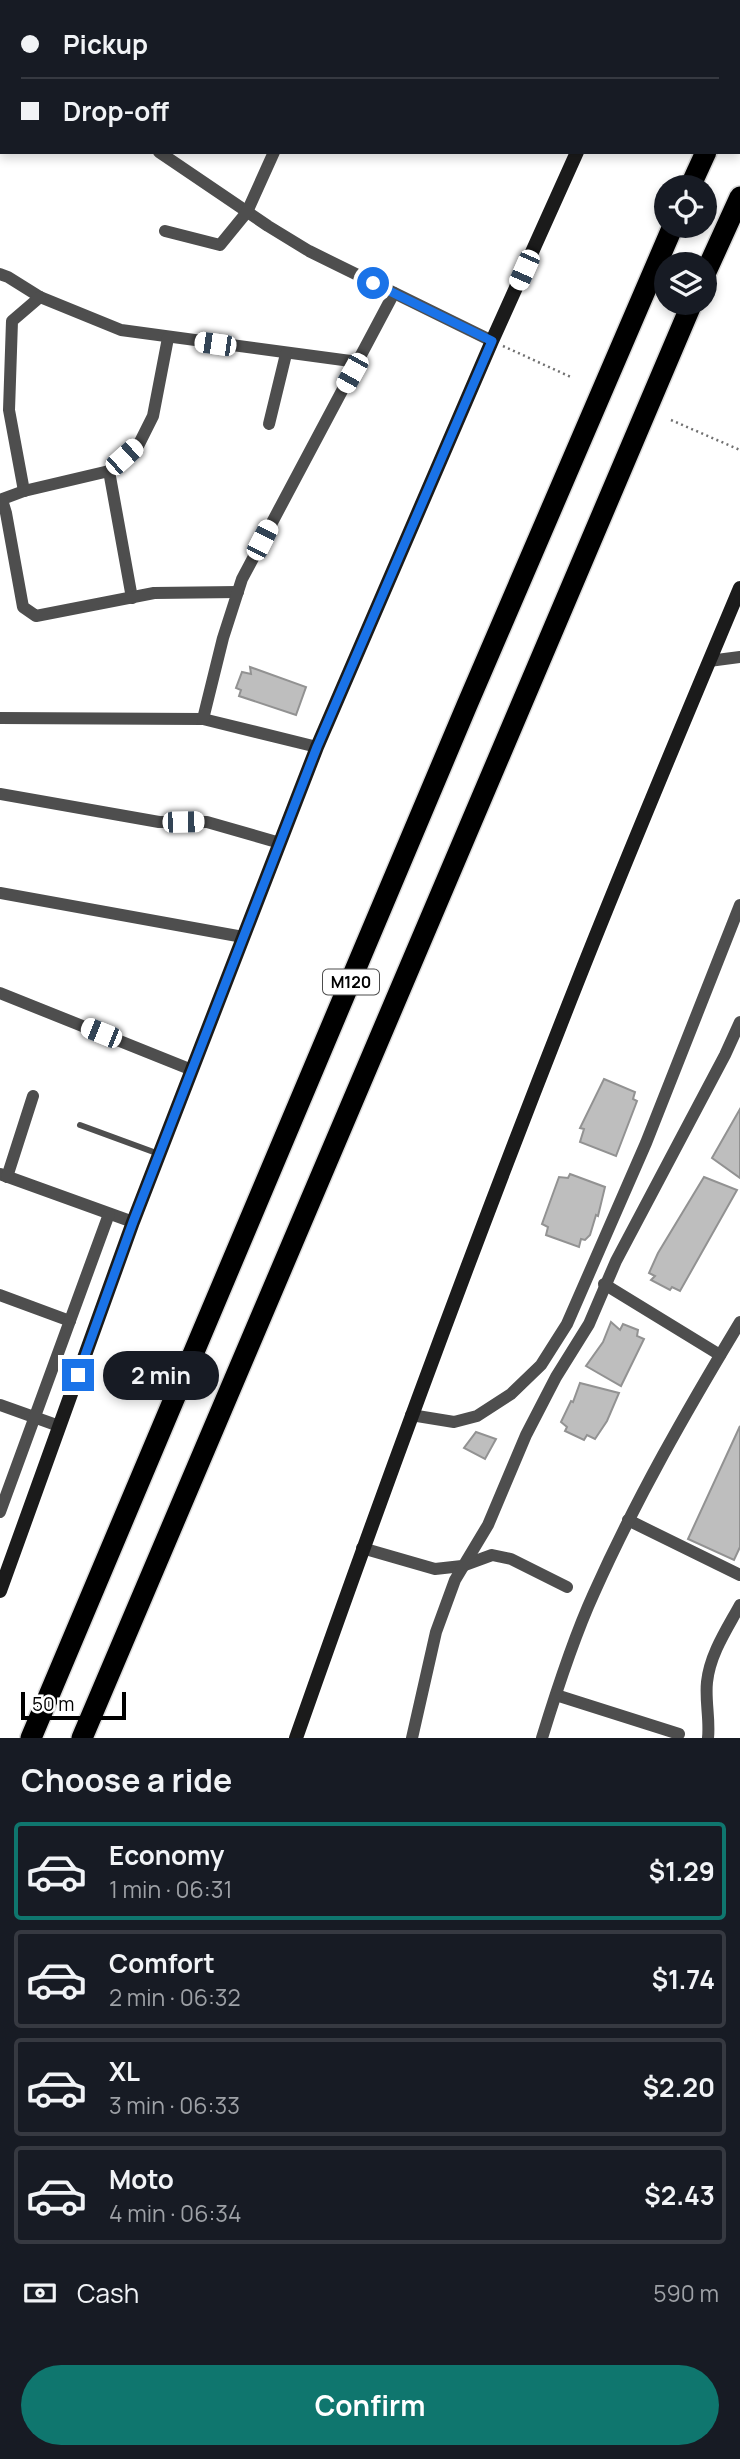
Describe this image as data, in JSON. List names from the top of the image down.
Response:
{
  "streets": {
    "highway": ["M120"]
  },
  "scale_bar": "50 m",
  "page": {
    "banner": ["Pickup", "Drop-off"],
    "bubble": "2 min",
    "scale": "50 m",
    "heading": "Choose a ride",
    "list": [
      {
        "name": "Economy",
        "note": "1 min · 06:31",
        "value": "$1.29"
      },
      {
        "name": "Comfort",
        "note": "2 min · 06:32",
        "value": "$1.74"
      },
      {
        "name": "XL",
        "note": "3 min · 06:33",
        "value": "$2.20"
      },
      {
        "name": "Moto",
        "note": "4 min · 06:34",
        "value": "$2.43"
      }
    ],
    "pay": ["Cash", "590 m"],
    "buttons": "Confirm"
  }
}
